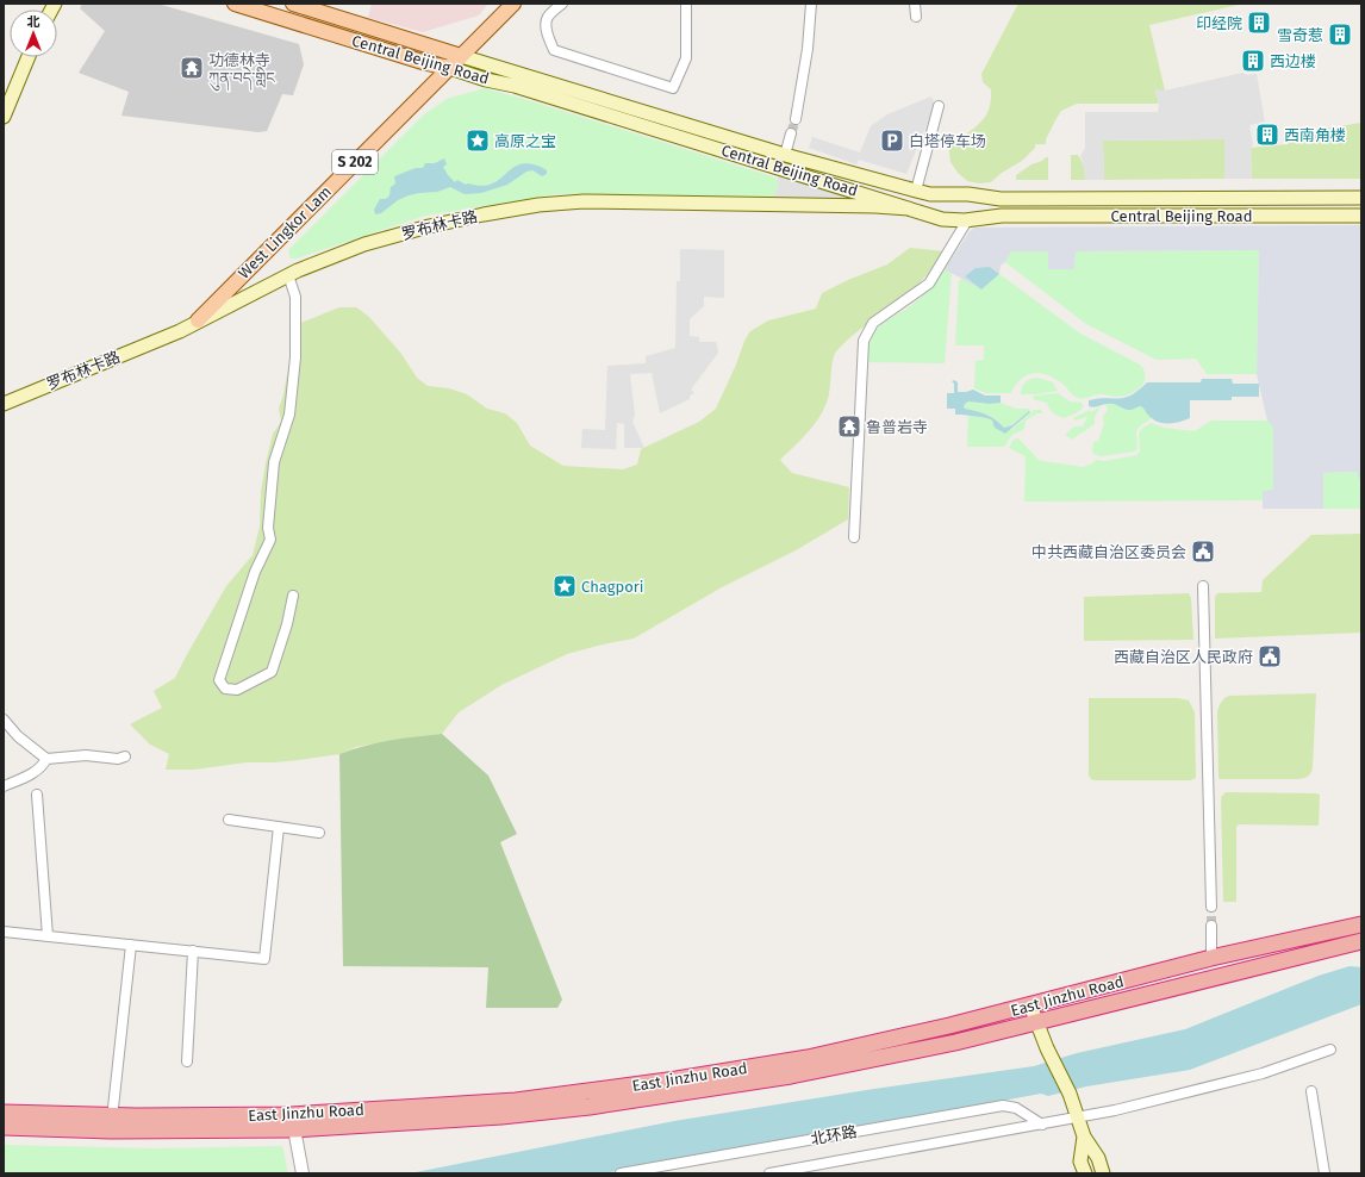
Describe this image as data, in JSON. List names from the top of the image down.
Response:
{
  "streets": {
    "highway": ["East Jinzhu Road"],
    "main road": [
      "Central Beijing Road",
      "S 202",
      "罗布林卡路",
      "West Lingkor Lam"
    ],
    "street": ["北环路"]
  },
  "crossings": [
    ["Central Beijing Road", "罗布林卡路"],
    ["Central Beijing Road", "West Lingkor Lam"],
    ["罗布林卡路", "West Lingkor Lam"]
  ],
  "places": {
    "building": [
      "印经院",
      "雪奇惹",
      "西边楼",
      "西南角楼"
    ],
    "temple": ["功德林寺 ཀུན་བདེ་གླིང", "鲁普岩寺"],
    "place": ["高原之宝", "Chagpori"],
    "parking": ["白塔停车场"],
    "public building": ["中共西藏自治区委员会", "西藏自治区人民政府"]
  },
  "north": "top"
}
